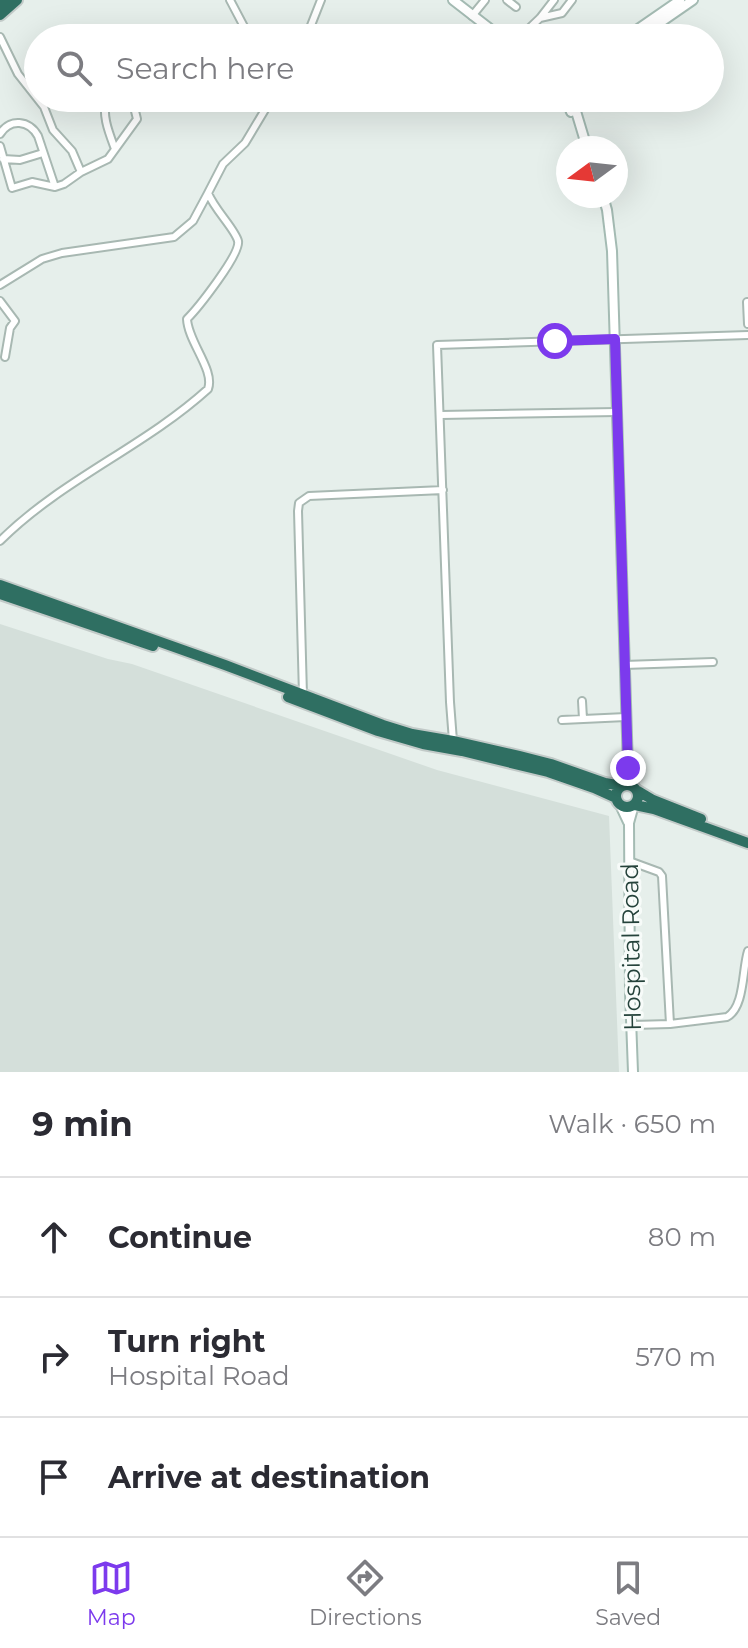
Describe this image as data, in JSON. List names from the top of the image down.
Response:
{
  "streets": {
    "street": ["Hospital Road"]
  },
  "north": "left",
  "page": {
    "search": "Search here",
    "heading": ["9 min", "Walk · 650 m"],
    "list": [
      ["Continue", "80 m"],
      ["Turn right", "Hospital Road", "570 m"],
      "Arrive at destination"
    ],
    "nav": ["Map", "Directions", "Saved"]
  }
}
